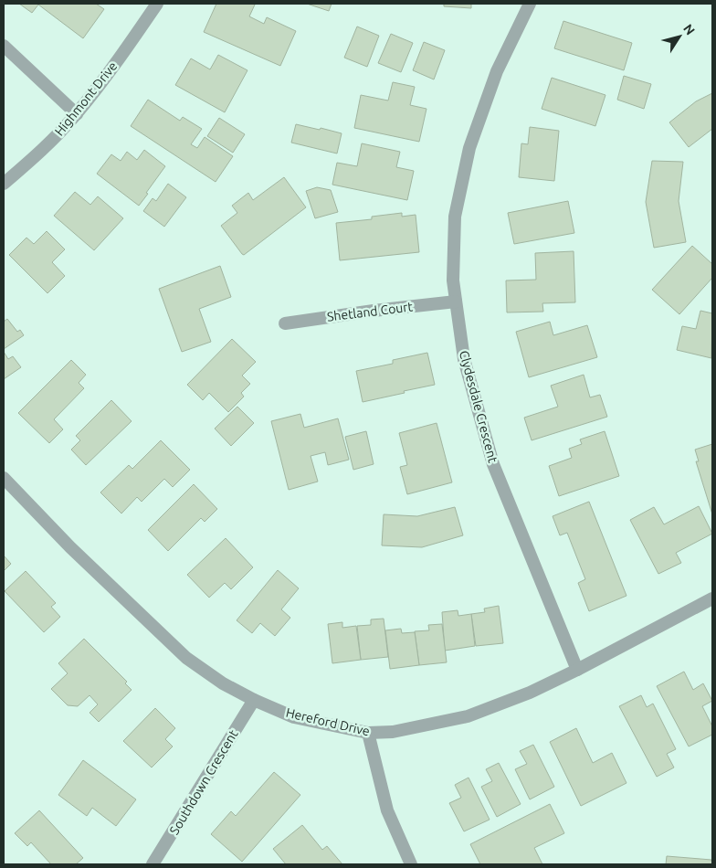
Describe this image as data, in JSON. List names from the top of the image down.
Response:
{
  "streets": {
    "street": [
      "Highmont Drive",
      "Shetland Court",
      "Clydesdale Crescent",
      "Hereford Drive",
      "Southdown Crescent"
    ]
  },
  "crossings": [
    ["Shetland Court", "Clydesdale Crescent"],
    ["Clydesdale Crescent", "Hereford Drive"],
    ["Hereford Drive", "Southdown Crescent"]
  ],
  "north": "top right"
}
